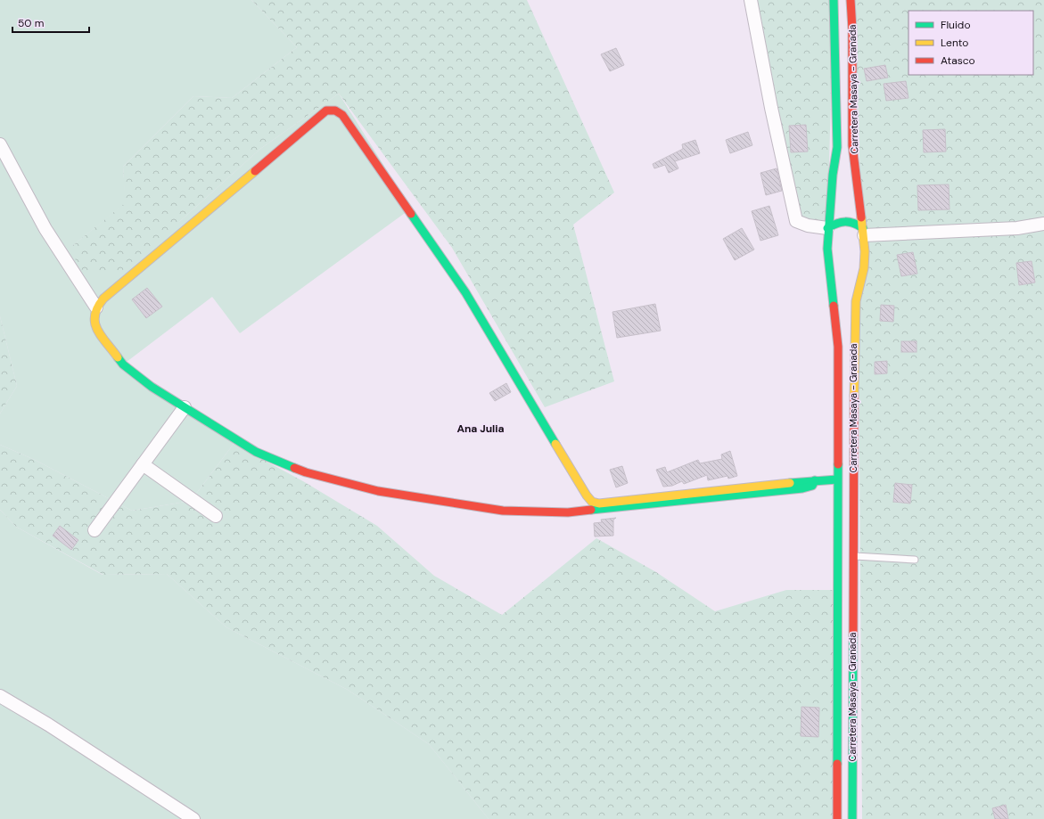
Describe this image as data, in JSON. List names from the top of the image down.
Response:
{
  "streets": {
    "main road": ["Carretera Masaya - Granada"]
  },
  "districts": ["Ana Julia"],
  "legend": ["Fluido", "Lento", "Atasco"],
  "scale_bar": "50 m"
}
